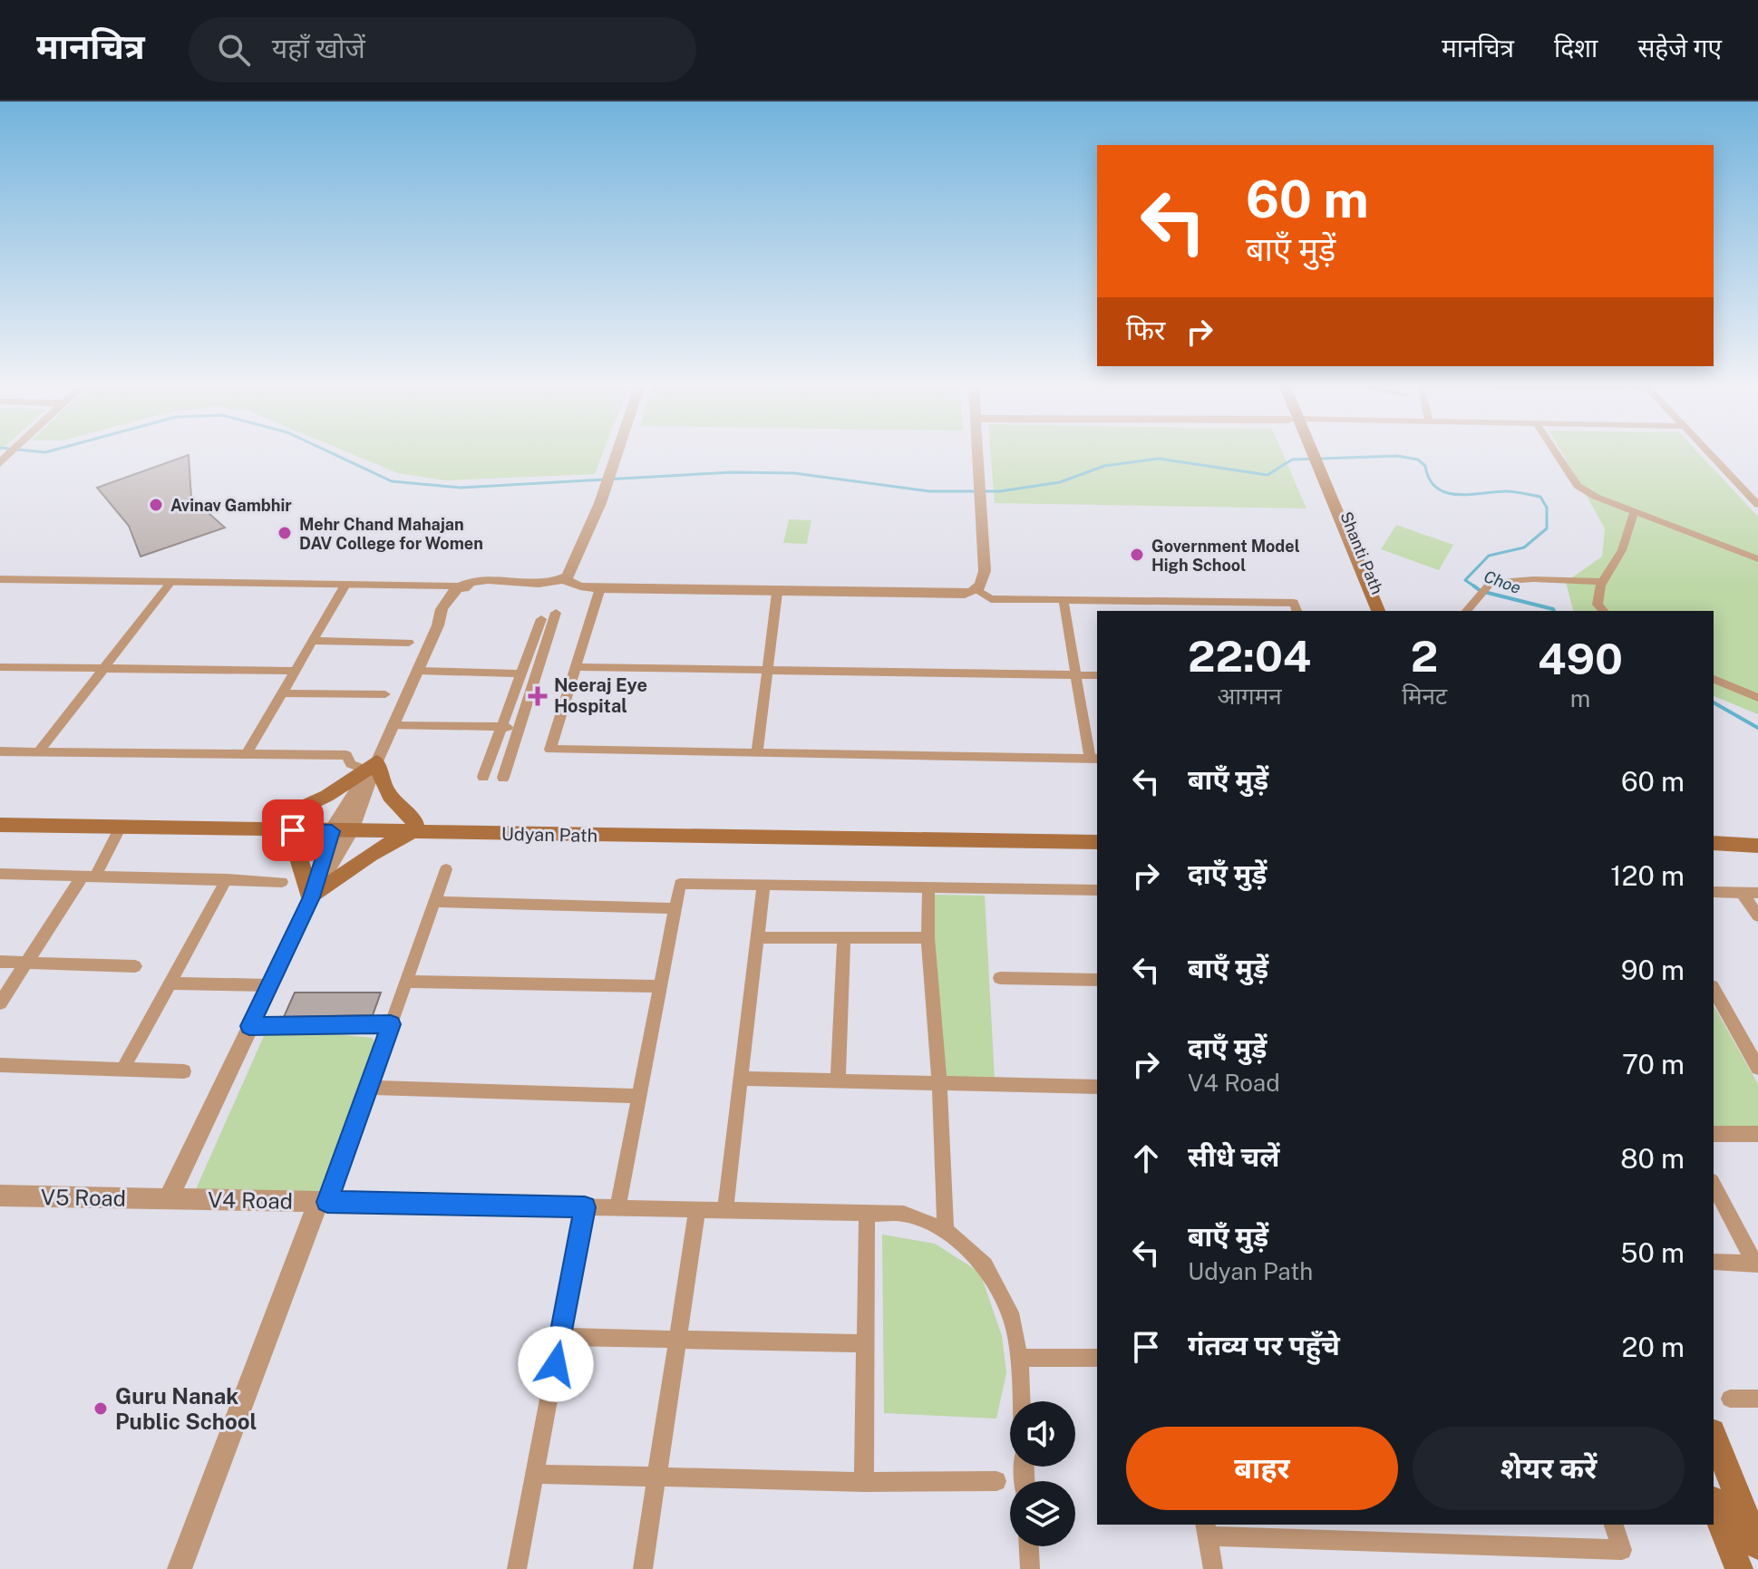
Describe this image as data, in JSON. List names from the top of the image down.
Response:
{
  "streets": {
    "main road": ["Shanti Path", "Udyan Path"],
    "street": ["V5 Road", "V4 Road"]
  },
  "crossings": [
    ["V5 Road", "V4 Road"]
  ],
  "water": ["Choe"],
  "places": {
    "other": [
      "Avinav Gambhir",
      "Mehr Chand Mahajan DAV College for Women",
      "Government Model High School",
      "Guru Nanak Public School"
    ],
    "health": ["Neeraj Eye Hospital"]
  },
  "page": {
    "header": "मानचित्र",
    "search": "यहाँ खोजें",
    "nav": ["मानचित्र", "दिशा", "सहेजे गए"],
    "turn": ["60 m", "बाएँ मुड़ें"],
    "then": "फिर",
    "eta": [
      "22:04",
      "आगमन",
      "2",
      "मिनट",
      "490",
      "m"
    ],
    "list": [
      {
        "name": "बाएँ मुड़ें",
        "value": "60 m"
      },
      {
        "name": "दाएँ मुड़ें",
        "value": "120 m"
      },
      {
        "name": "बाएँ मुड़ें",
        "value": "90 m"
      },
      {
        "name": "दाएँ मुड़ें",
        "note": "V4 Road",
        "value": "70 m"
      },
      {
        "name": "सीधे चलें",
        "value": "80 m"
      },
      {
        "name": "बाएँ मुड़ें",
        "note": "Udyan Path",
        "value": "50 m"
      },
      {
        "name": "गंतव्य पर पहुँचे",
        "value": "20 m"
      }
    ],
    "buttons": ["बाहर", "शेयर करें"]
  }
}
